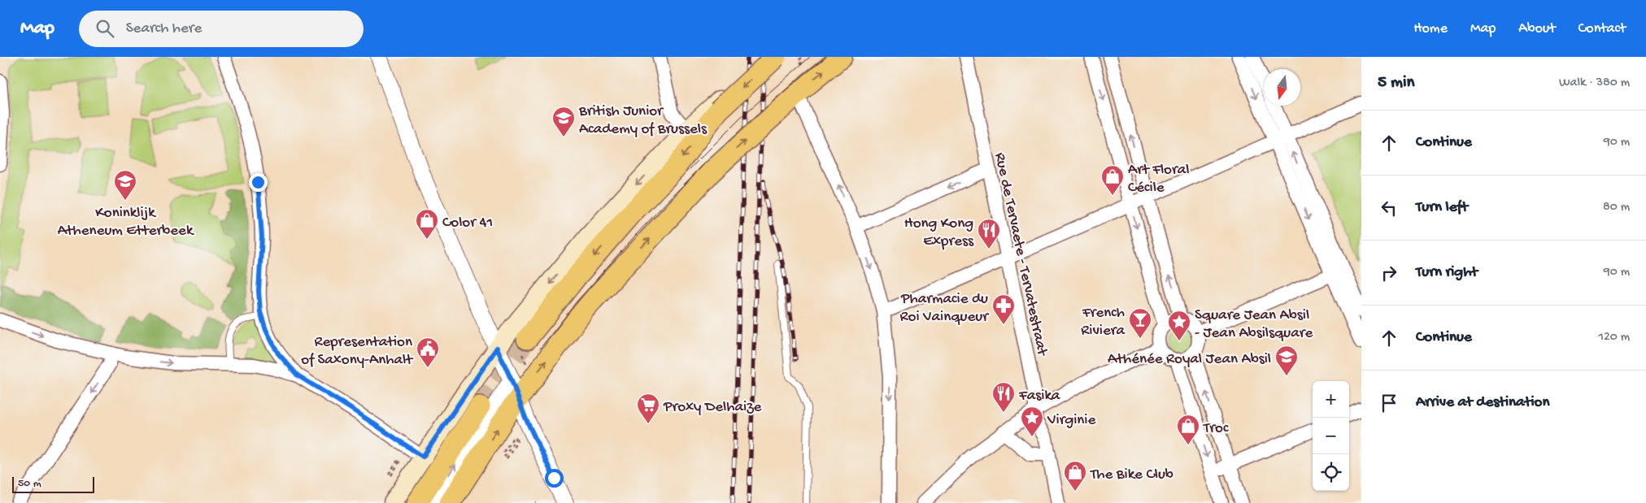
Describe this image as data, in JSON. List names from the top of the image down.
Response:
{
  "streets": {
    "street": ["Rue de Tervaete - Tervatestraat"]
  },
  "places": {
    "school or university": ["British Junior Academy of Brussels", "Koninklijk Atheneum Etterbeek", "Athénée Royal Jean Absil"],
    "shop": [
      "Art Floral Cécile",
      "Color 41",
      "Troc",
      "The Bike Club"
    ],
    "restaurant": ["Hong Kong Express", "Fasika"],
    "pharmacy": ["Pharmacie du Roi Vainqueur"],
    "bar": ["French Riviera"],
    "place": ["Square Jean Absil - Jean Absilsquare", "Virginie"],
    "public building": ["Representation of Saxony-Anhalt"],
    "supermarket": ["Proxy Delhaize"]
  },
  "scale_bar": "50 m",
  "north": "bottom",
  "page": {
    "header": "Map",
    "search": "Search here",
    "nav": [
      "Home",
      "Map",
      "About",
      "Contact"
    ],
    "heading": ["5 min", "Walk · 380 m"],
    "list": [
      ["Continue", "90 m"],
      ["Turn left", "80 m"],
      ["Turn right", "90 m"],
      ["Continue", "120 m"],
      "Arrive at destination"
    ],
    "map_buttons": ["+", "−"],
    "scale": "50 m"
  }
}
